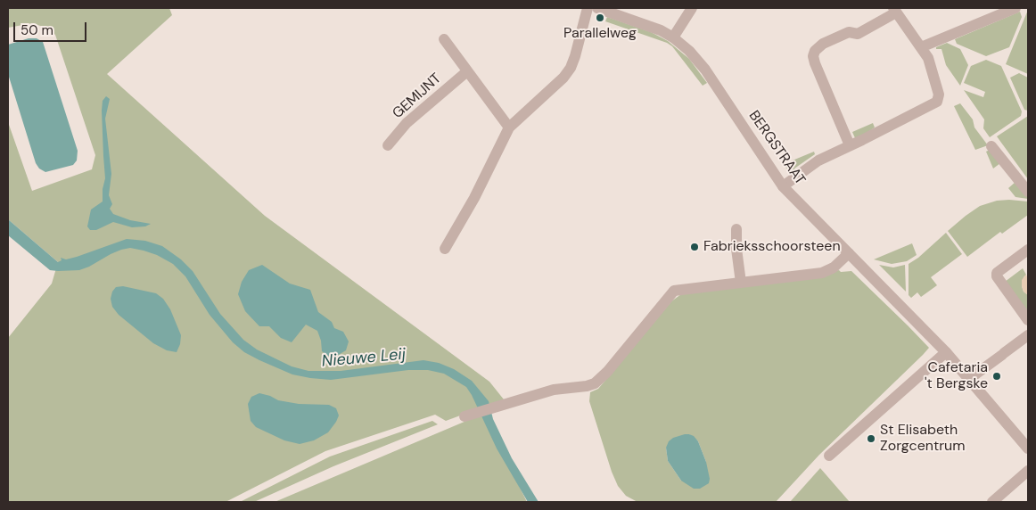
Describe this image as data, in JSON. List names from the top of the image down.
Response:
{
  "streets": {
    "street": ["GEMIJNT", "BERGSTRAAT"]
  },
  "water": ["Nieuwe Leij"],
  "places": [
    "Parallelweg",
    "Fabrieksschoorsteen",
    "Cafetaria 't Bergske",
    "St Elisabeth Zorgcentrum"
  ],
  "scale_bar": "50 m"
}
